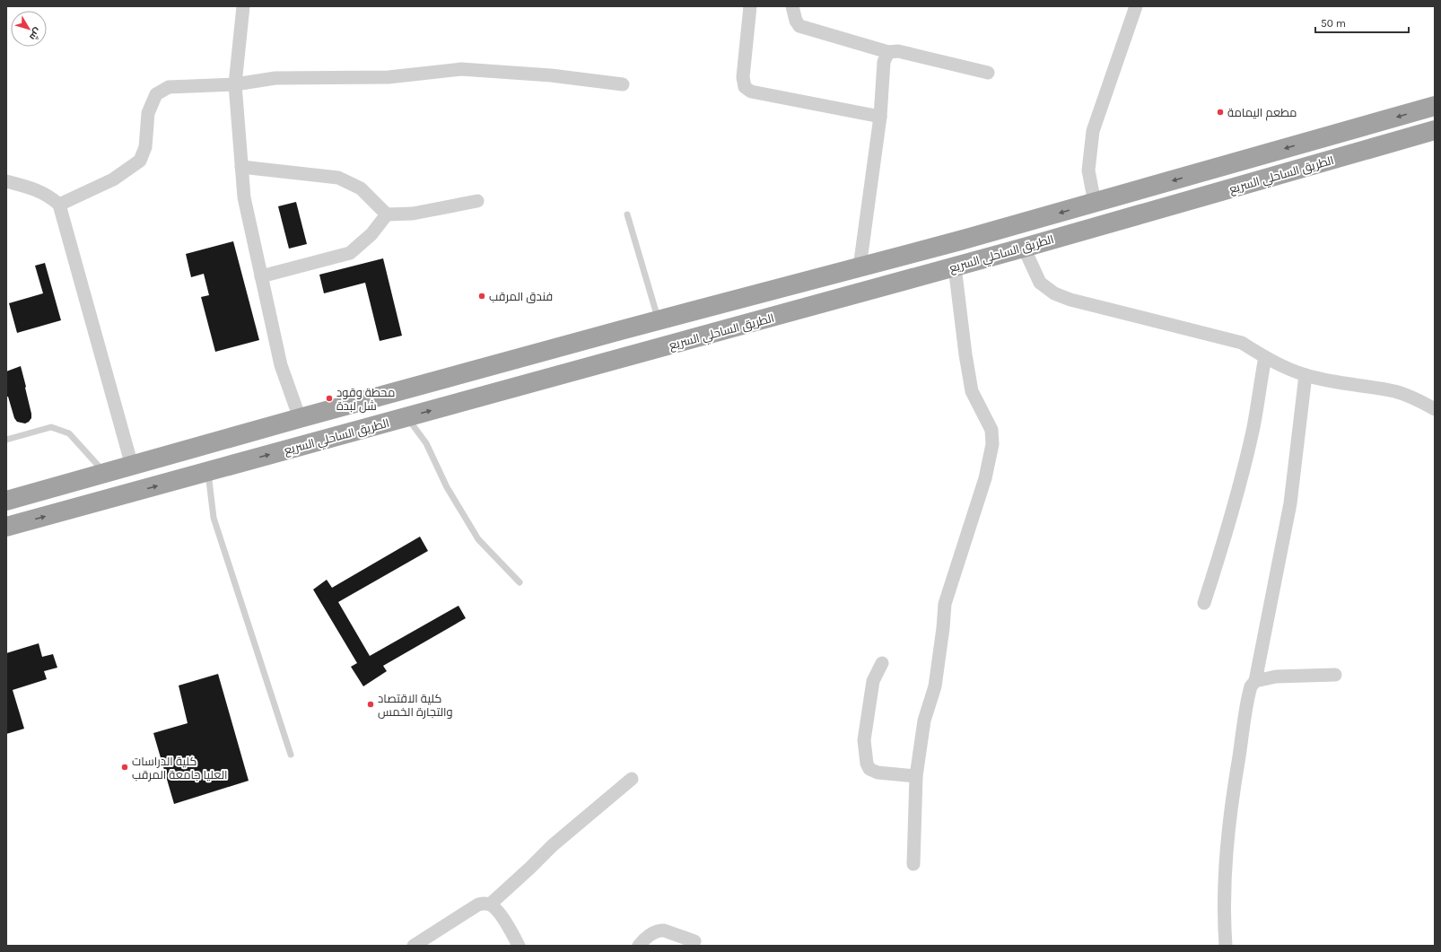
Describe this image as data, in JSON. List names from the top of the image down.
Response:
{
  "streets": {
    "highway": ["الطريق الساحلي السريع"]
  },
  "places": [
    "مطعم اليمامة",
    "فندق المرقب",
    "محطة وقود شل لبدة",
    "كلية الاقتصاد والتجارة الخمس",
    "كلية الدراسات العليا جامعة المرقب"
  ],
  "scale_bar": "50 m",
  "north": "bottom right"
}
